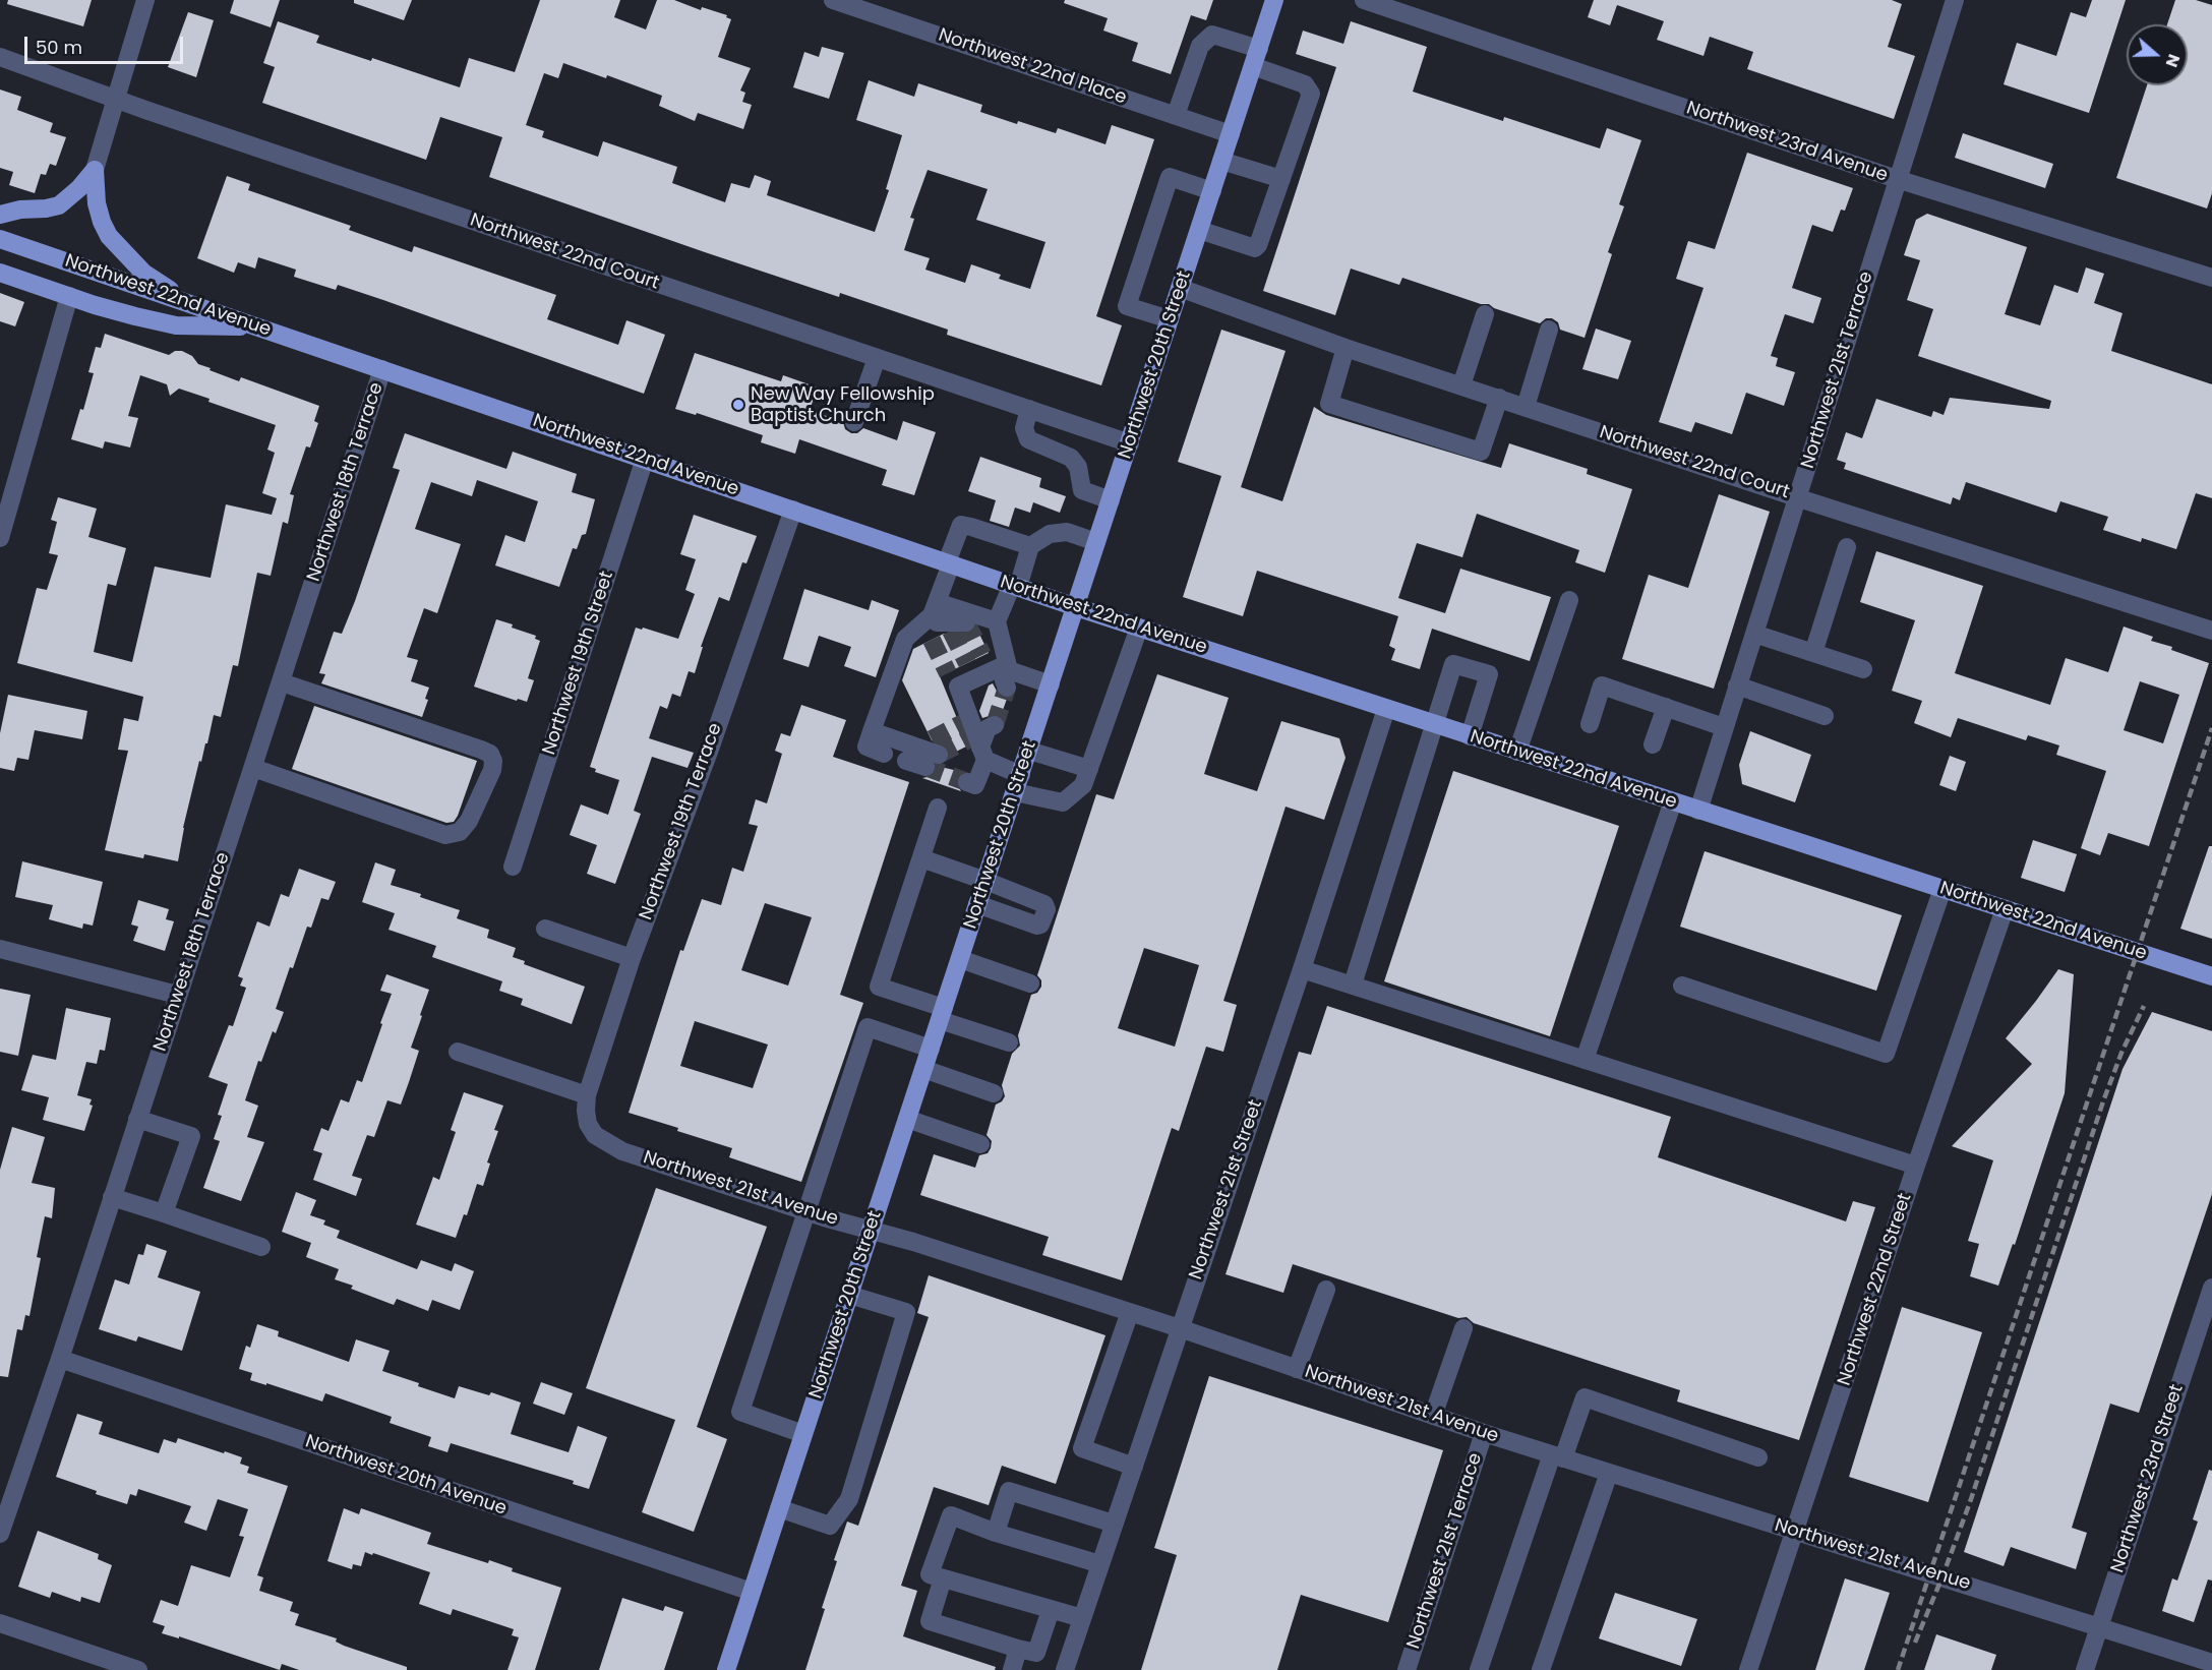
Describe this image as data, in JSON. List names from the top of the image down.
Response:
{
  "streets": {
    "main road": ["Northwest 22nd Avenue", "Northwest 20th Street"],
    "street": [
      "Northwest 22nd Place",
      "Northwest 23rd Avenue",
      "Northwest 22nd Court",
      "Northwest 21st Terrace",
      "Northwest 18th Terrace",
      "Northwest 19th Street",
      "Northwest 19th Terrace",
      "Northwest 21st Avenue",
      "Northwest 21st Street",
      "Northwest 22nd Street",
      "Northwest 20th Avenue",
      "Northwest 23rd Street"
    ]
  },
  "crossings": [
    ["Northwest 22nd Place", "Northwest 20th Street"],
    ["Northwest 23rd Avenue", "Northwest 21st Terrace"],
    ["Northwest 22nd Court", "Northwest 20th Street"],
    ["Northwest 22nd Court", "Northwest 21st Terrace"],
    ["Northwest 22nd Avenue", "Northwest 20th Street"],
    ["Northwest 22nd Avenue", "Northwest 21st Terrace"],
    ["Northwest 22nd Avenue", "Northwest 18th Terrace"],
    ["Northwest 22nd Avenue", "Northwest 19th Street"],
    ["Northwest 22nd Avenue", "Northwest 19th Terrace"],
    ["Northwest 22nd Avenue", "Northwest 21st Street"],
    ["Northwest 22nd Avenue", "Northwest 22nd Street"],
    ["Northwest 20th Street", "Northwest 21st Avenue"],
    ["Northwest 20th Street", "Northwest 20th Avenue"],
    ["Northwest 21st Terrace", "Northwest 21st Avenue"],
    ["Northwest 18th Terrace", "Northwest 20th Avenue"],
    ["Northwest 19th Terrace", "Northwest 21st Avenue"],
    ["Northwest 21st Avenue", "Northwest 21st Street"],
    ["Northwest 21st Avenue", "Northwest 22nd Street"],
    ["Northwest 21st Avenue", "Northwest 23rd Street"]
  ],
  "places": ["New Way Fellowship Baptist Church"],
  "scale_bar": "50 m",
  "north": "right"
}
